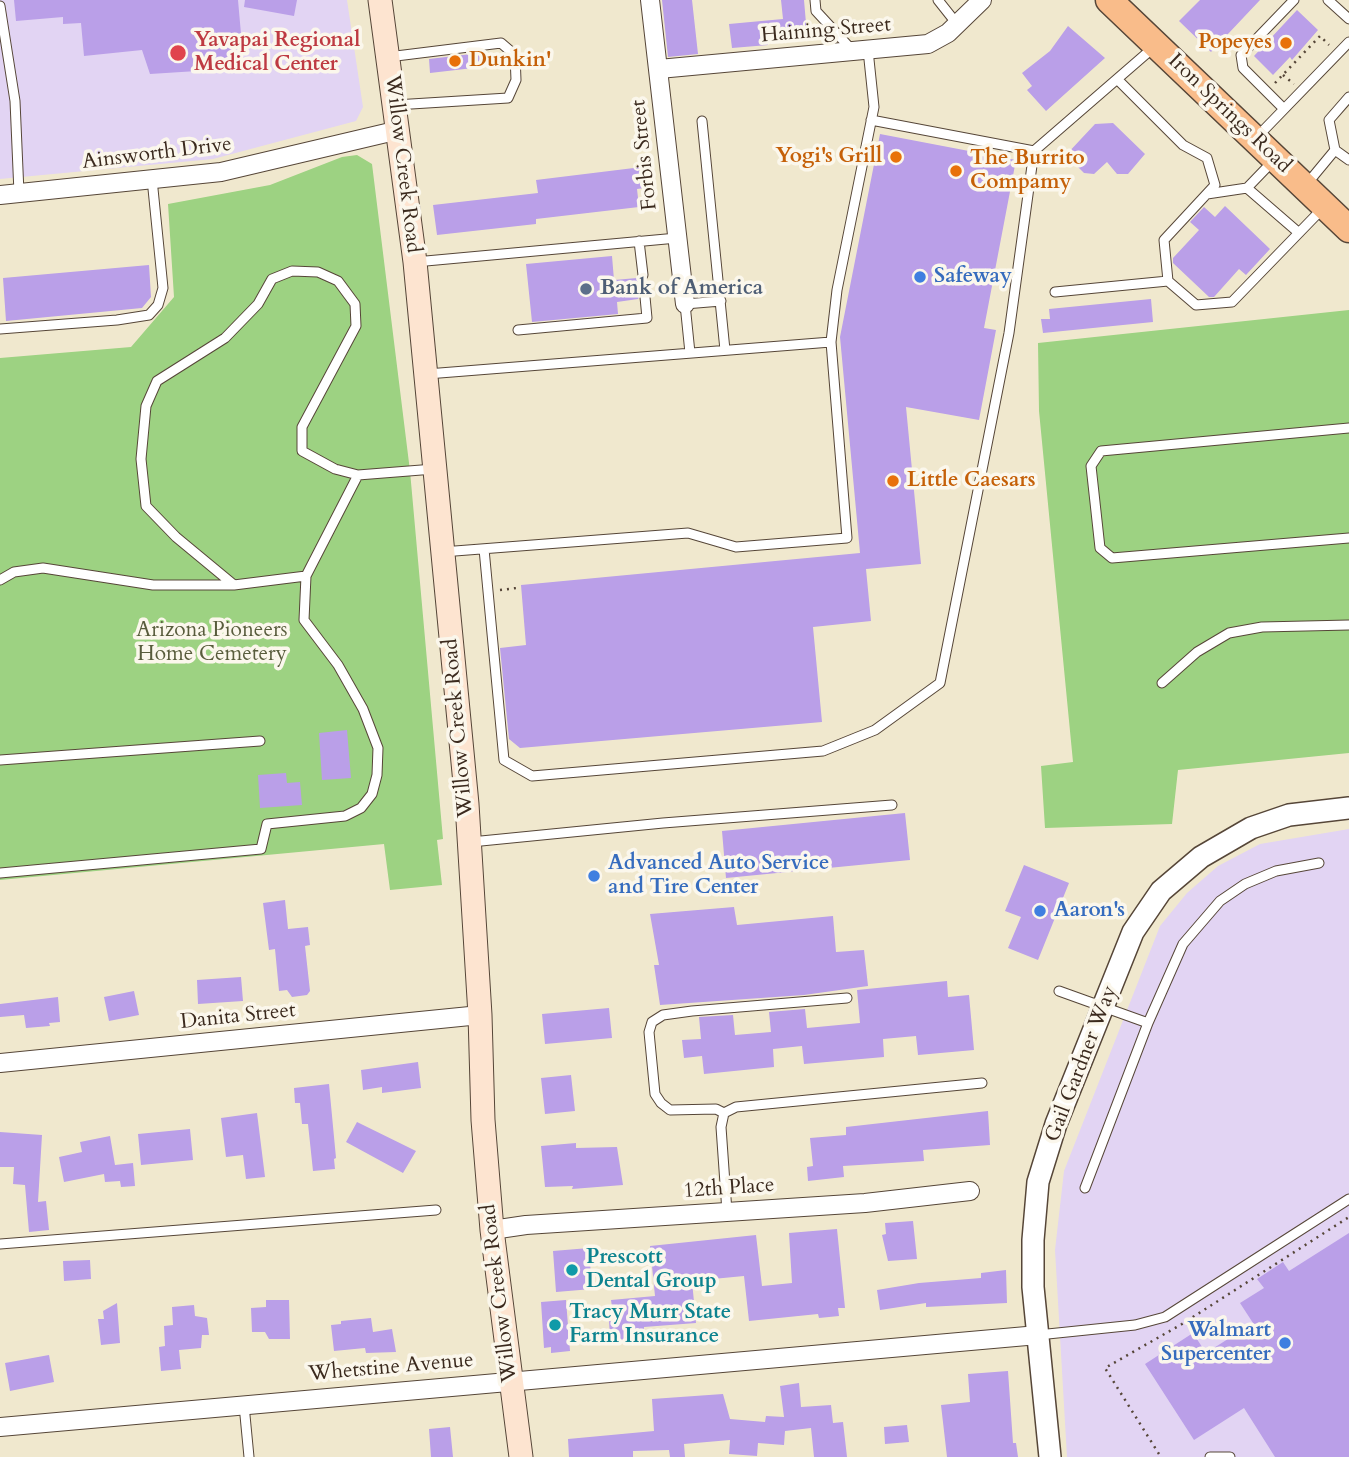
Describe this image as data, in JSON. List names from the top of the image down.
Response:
{
  "streets": {
    "main road": ["Iron Springs Road", "Willow Creek Road"],
    "street": [
      "Haining Street",
      "Ainsworth Drive",
      "Forbis Street",
      "Danita Street",
      "Gail Gardner Way",
      "12th Place",
      "Whetstine Avenue"
    ]
  },
  "crossings": [
    ["Haining Street", "Forbis Street"],
    ["Ainsworth Drive", "Willow Creek Road"],
    ["Willow Creek Road", "Danita Street"],
    ["Willow Creek Road", "12th Place"],
    ["Willow Creek Road", "Whetstine Avenue"],
    ["Gail Gardner Way", "Whetstine Avenue"]
  ],
  "parks": ["Arizona Pioneers Home Cemetery"],
  "places": [
    "Popeyes",
    "Yavapai Regional Medical Center",
    "Dunkin'",
    "Yogi's Grill",
    "The Burrito Compamy",
    "Safeway",
    "Bank of America",
    "Little Caesars",
    "Advanced Auto Service and Tire Center",
    "Aaron's",
    "Prescott Dental Group",
    "Tracy Murr State Farm Insurance",
    "Walmart Supercenter"
  ]
}
